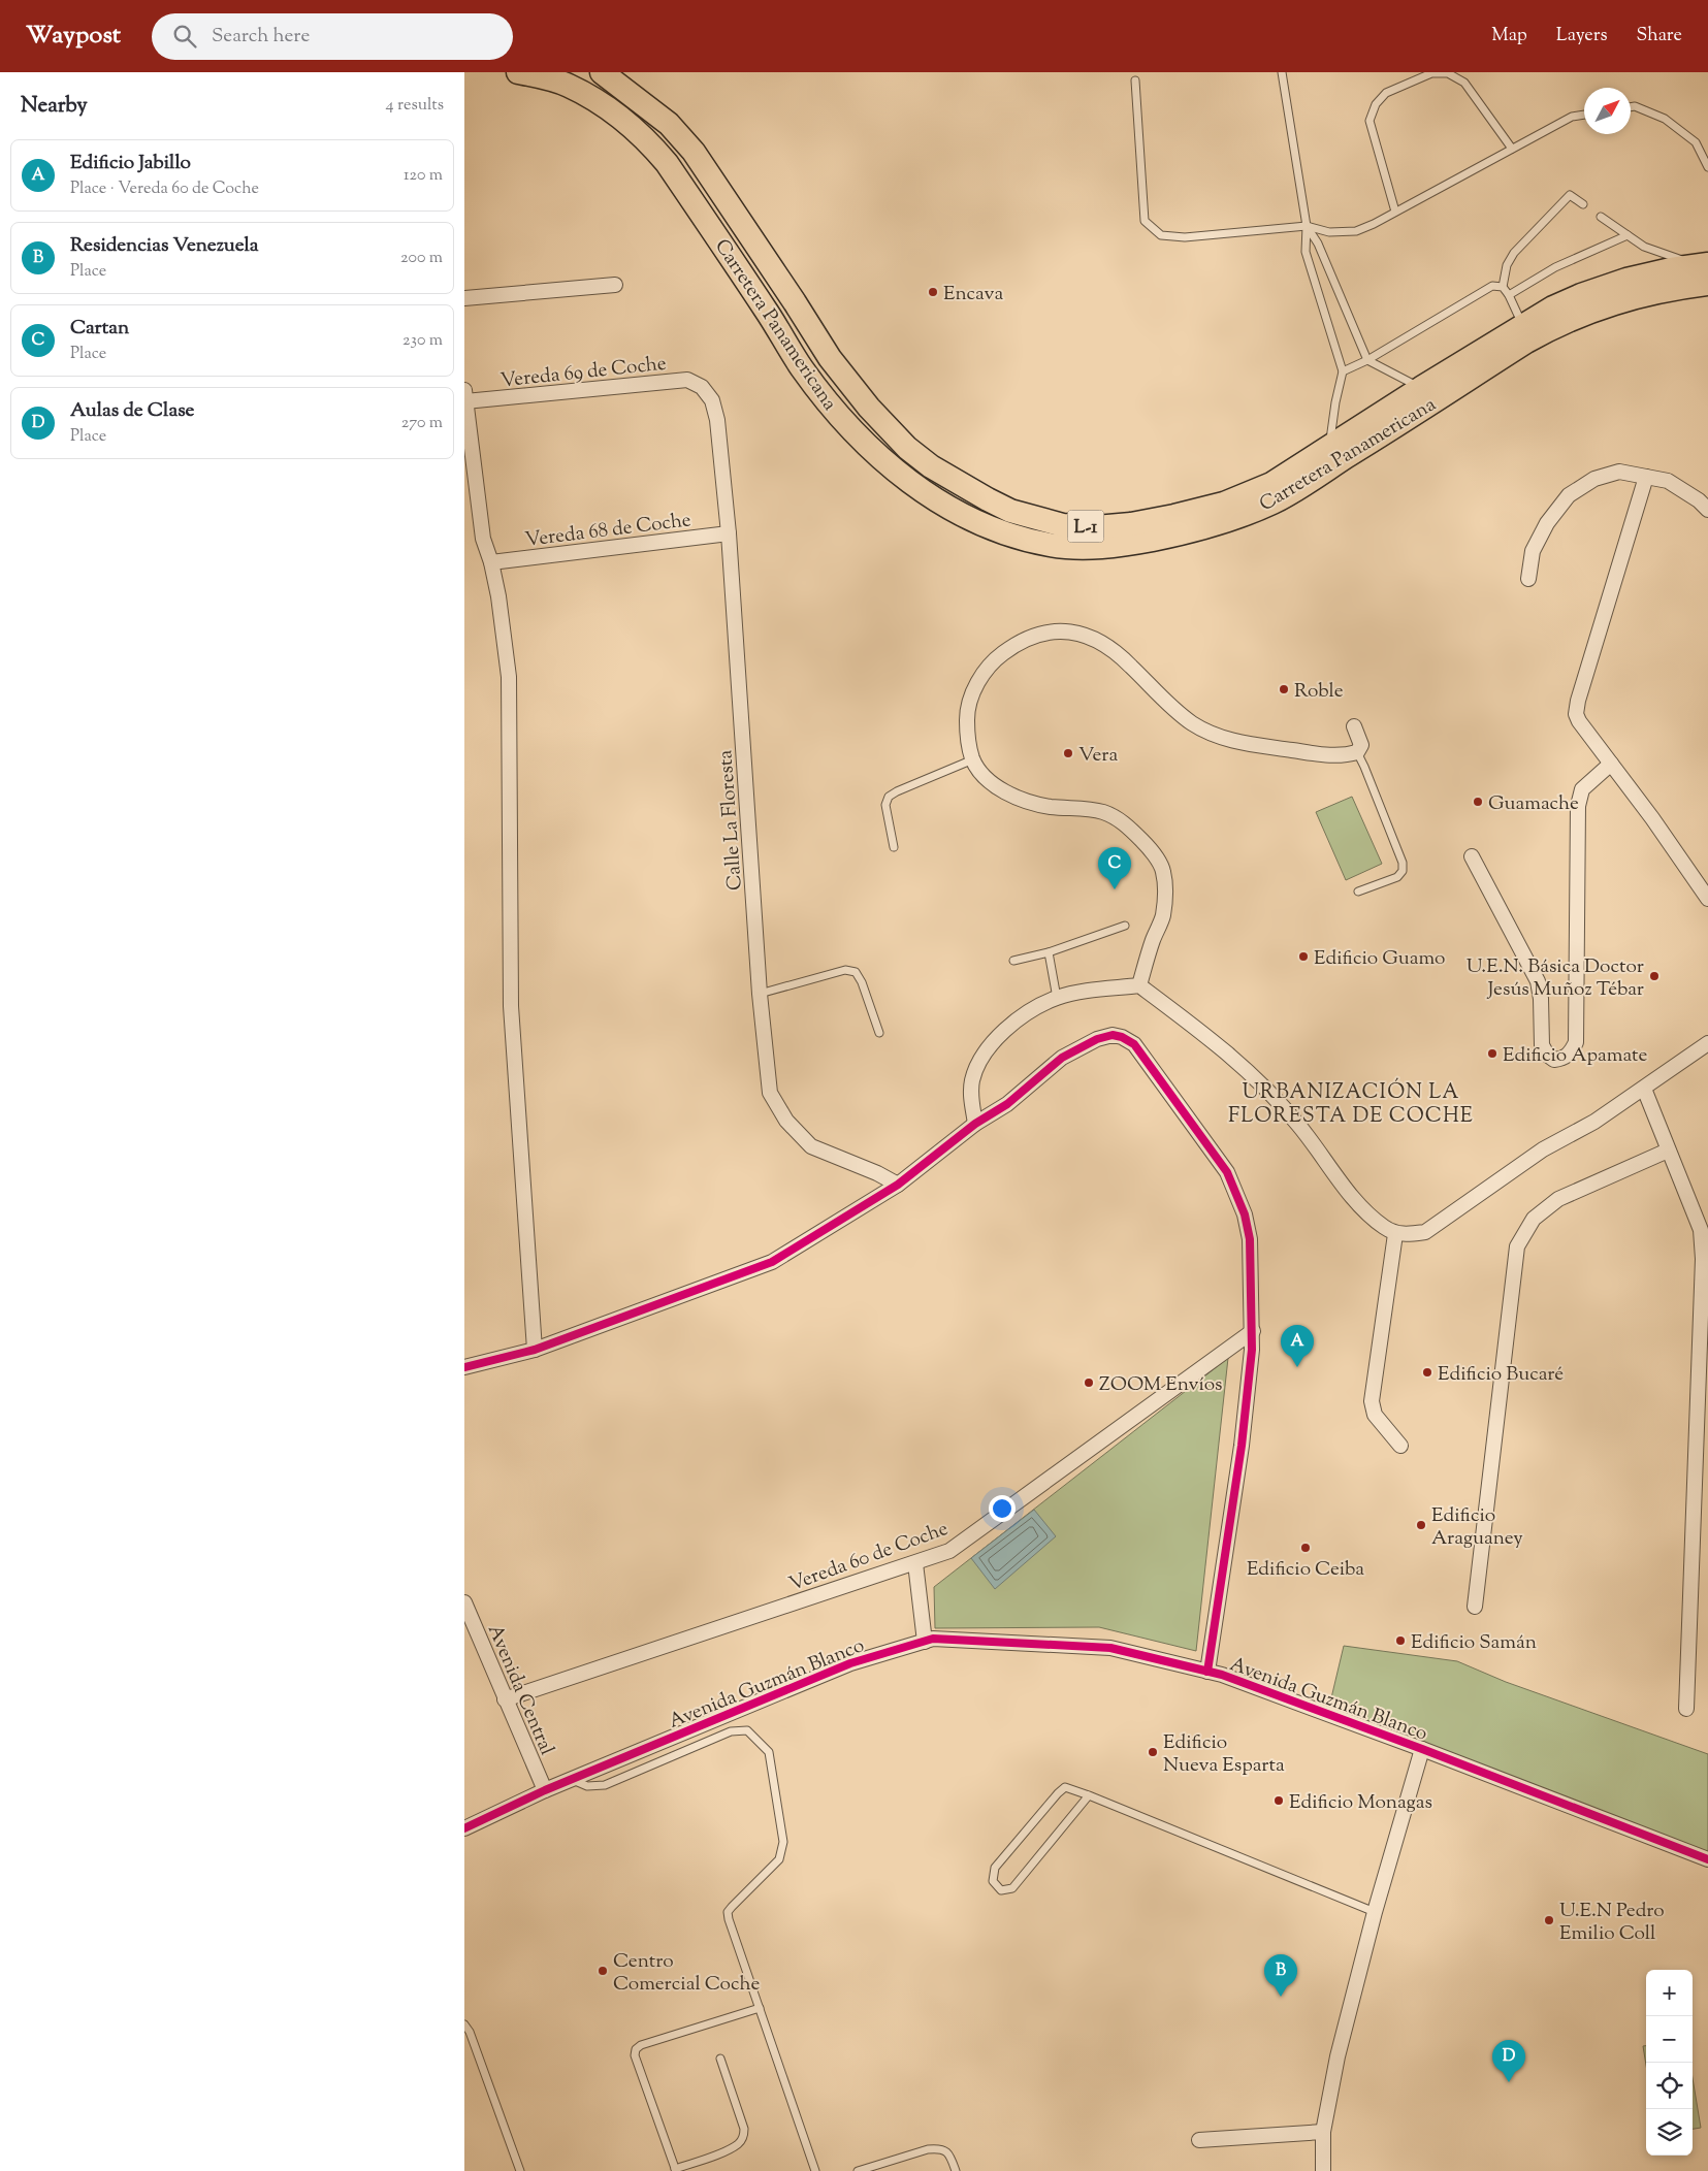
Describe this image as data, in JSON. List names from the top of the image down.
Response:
{
  "streets": {
    "main road": ["Carretera Panamericana", "L-1"],
    "street": [
      "Vereda 69 de Coche",
      "Vereda 68 de Coche",
      "Calle La Floresta",
      "Vereda 60 de Coche",
      "Avenida Guzmán Blanco",
      "Avenida Central"
    ]
  },
  "crossings": [
    ["Vereda 69 de Coche", "Calle La Floresta"],
    ["Vereda 68 de Coche", "Calle La Floresta"],
    ["Vereda 60 de Coche", "Avenida Central"],
    ["Avenida Guzmán Blanco", "Avenida Central"]
  ],
  "districts": ["URBANIZACIÓN LA FLORESTA DE COCHE"],
  "places": [
    "Encava",
    "Roble",
    "Vera",
    "Guamache",
    "Edificio Guamo",
    "U.E.N. Básica Doctor Jesús Muñoz Tébar",
    "Edificio Apamate",
    "Edificio Bucaré",
    "ZOOM Envíos",
    "Edificio Araguaney",
    "Edificio Ceiba",
    "Edificio Samán",
    "Edificio Nueva Esparta",
    "Edificio Monagas",
    "U.E.N Pedro Emilio Coll",
    "Centro Comercial Coche"
  ],
  "north": "top right",
  "page": {
    "header": "Waypost",
    "search": "Search here",
    "nav": ["Map", "Layers", "Share"],
    "heading": ["Nearby", "4 results"],
    "list": [
      {
        "mark": "A",
        "name": "Edificio Jabillo",
        "note": "Place · Vereda 60 de Coche",
        "value": "120 m"
      },
      {
        "mark": "B",
        "name": "Residencias Venezuela",
        "note": "Place",
        "value": "200 m"
      },
      {
        "mark": "C",
        "name": "Cartan",
        "note": "Place",
        "value": "230 m"
      },
      {
        "mark": "D",
        "name": "Aulas de Clase",
        "note": "Place",
        "value": "270 m"
      }
    ],
    "pins": [
      "C",
      "A",
      "B",
      "D"
    ],
    "map_buttons": ["+", "−"]
  }
}
